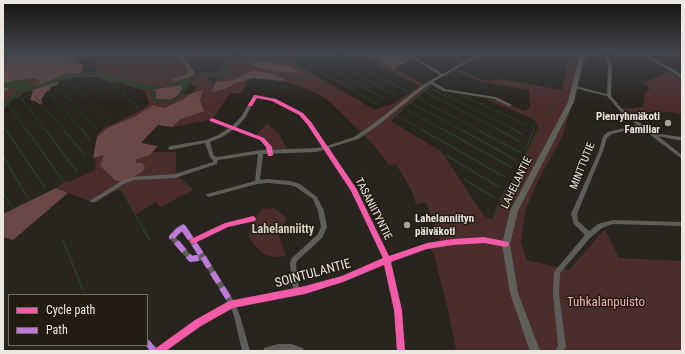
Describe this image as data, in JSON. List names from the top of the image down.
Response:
{
  "streets": {
    "main road": ["LAHELANTIE"],
    "street": ["MINTTUTIE", "TASANIITYNTIE", "SOINTULANTIE"]
  },
  "crossings": [
    ["LAHELANTIE", "SOINTULANTIE"],
    ["TASANIITYNTIE", "SOINTULANTIE"]
  ],
  "districts": ["Lahelanniitty"],
  "parks": ["Tuhkalanpuisto"],
  "places": ["Pienryhmäkoti Familiar", "Lahelanniityn päiväkoti"],
  "legend": ["Cycle path", "Path"]
}
